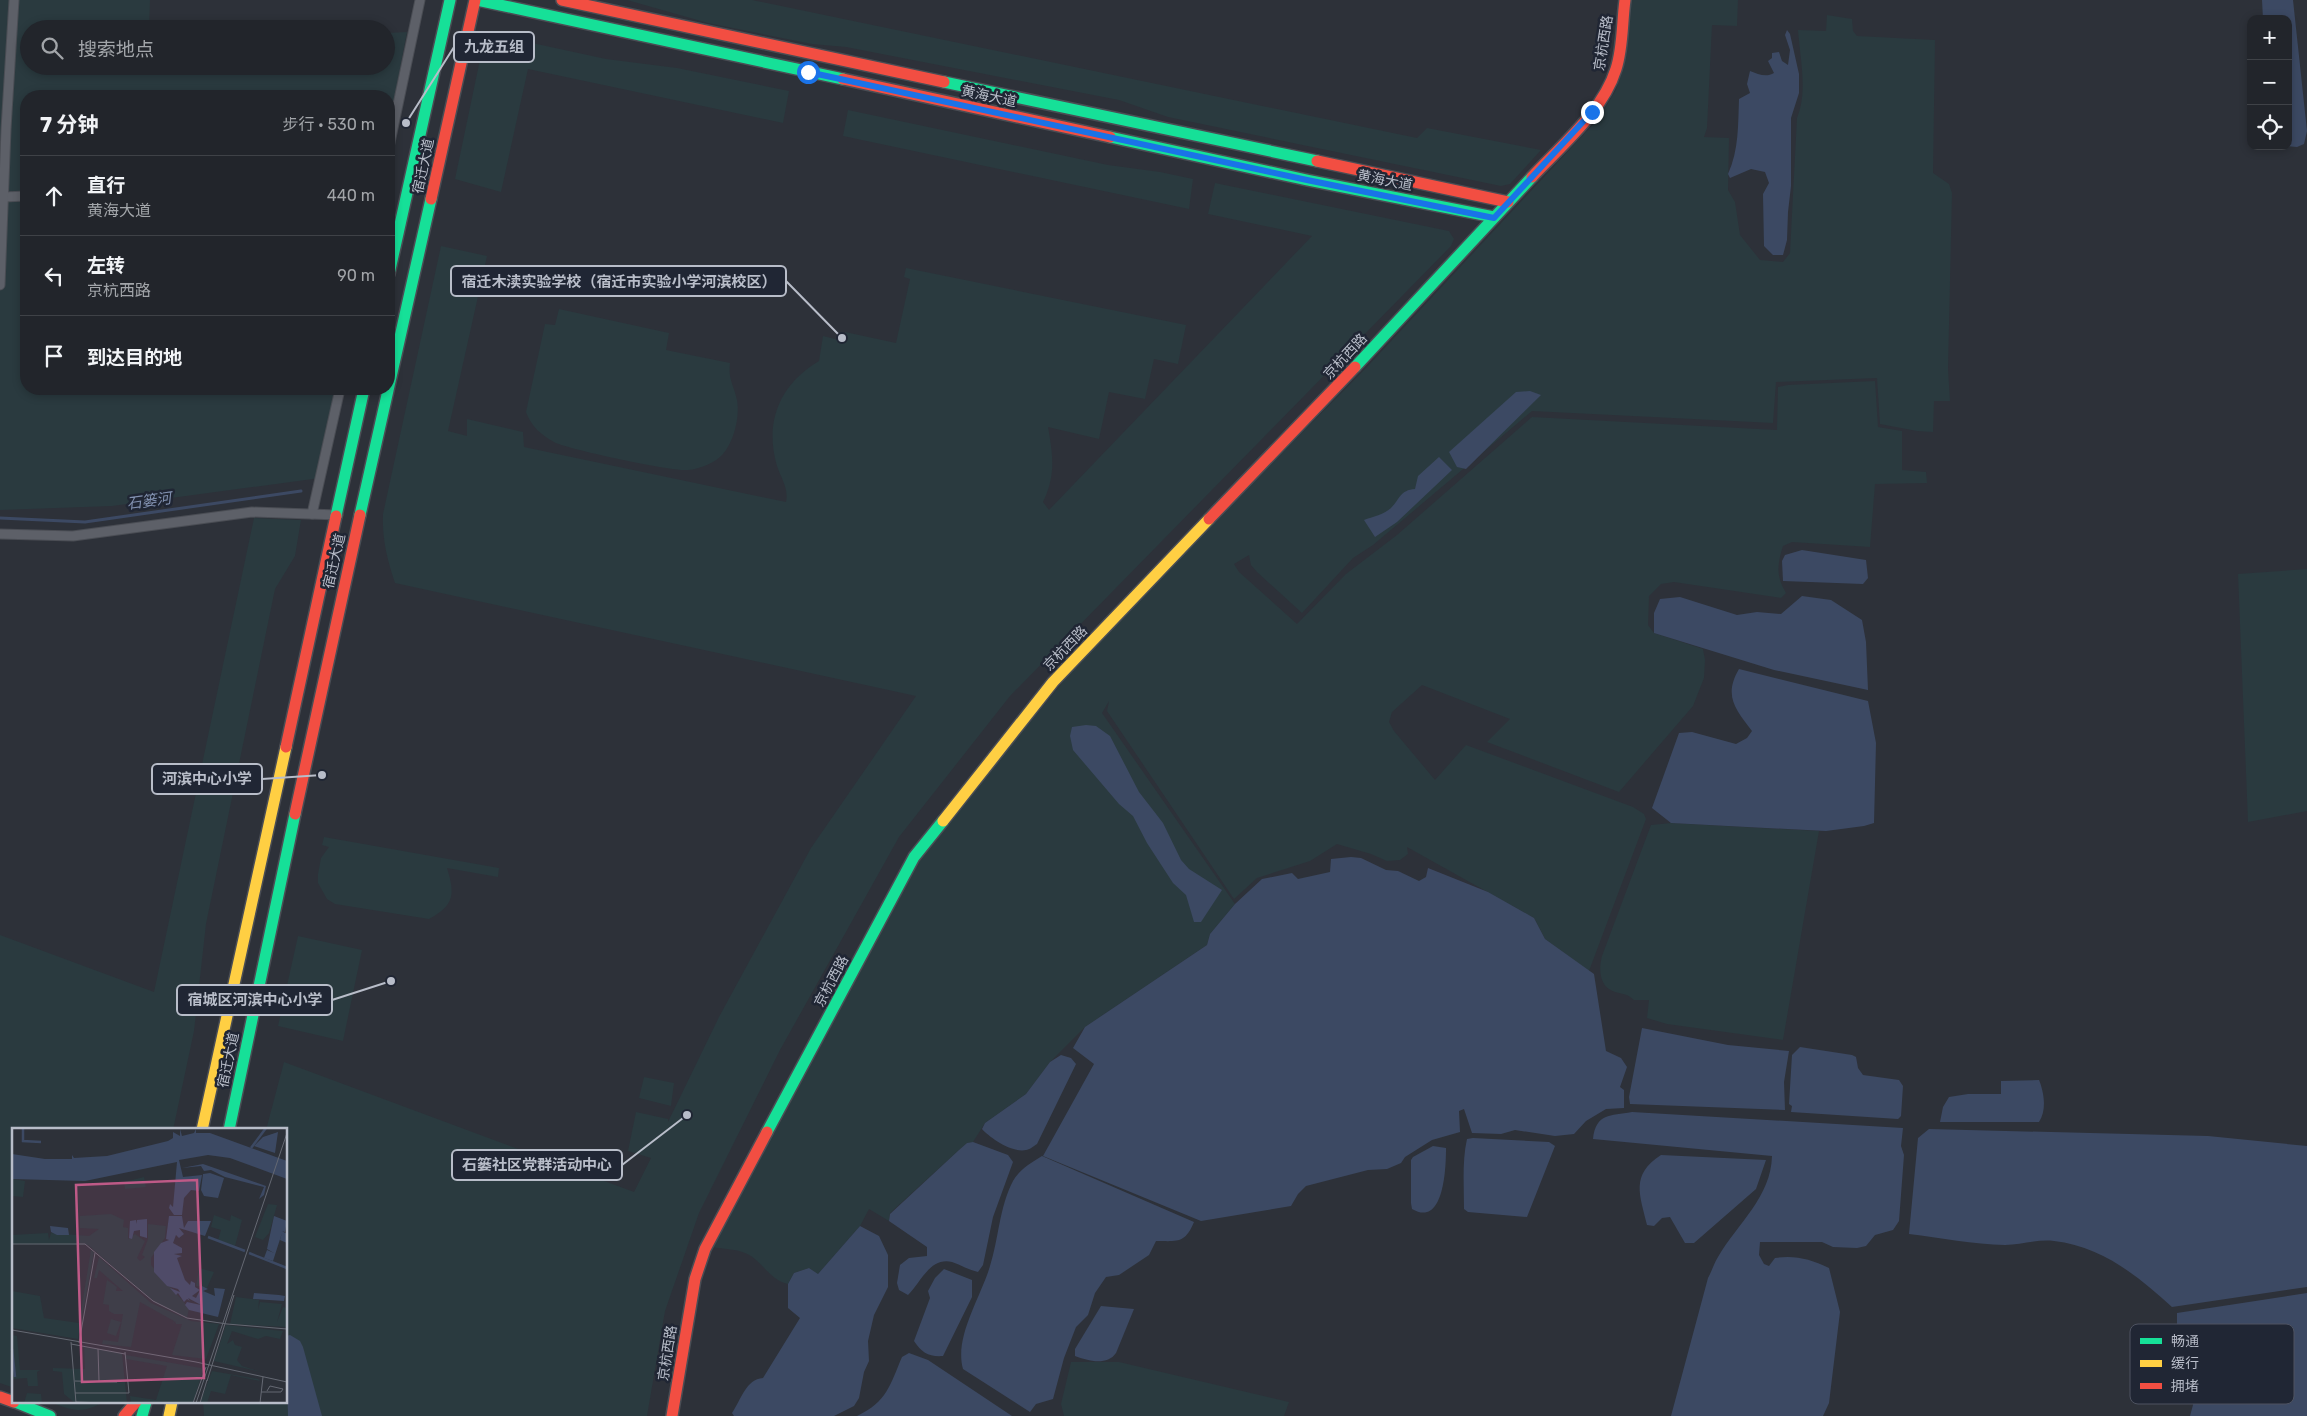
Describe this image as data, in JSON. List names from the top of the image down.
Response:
{
  "streets": {
    "main road": ["京杭西路", "黄海大道", "宿迁大道"]
  },
  "crossings": [
    ["京杭西路", "黄海大道"],
    ["黄海大道", "宿迁大道"]
  ],
  "water": ["石篓河"],
  "places": [
    "九龙五组",
    "宿迁木渎实验学校（宿迁市实验小学河滨校区）",
    "河滨中心小学",
    "宿城区河滨中心小学",
    "石篓社区党群活动中心"
  ],
  "legend": ["畅通", "缓行", "拥堵"],
  "page": {
    "map_buttons": ["+", "−"],
    "search": "搜索地点",
    "heading": ["7 分钟", "步行 · 530 m"],
    "list": [
      ["直行", "黄海大道", "440 m"],
      ["左转", "京杭西路", "90 m"],
      "到达目的地"
    ]
  }
}
